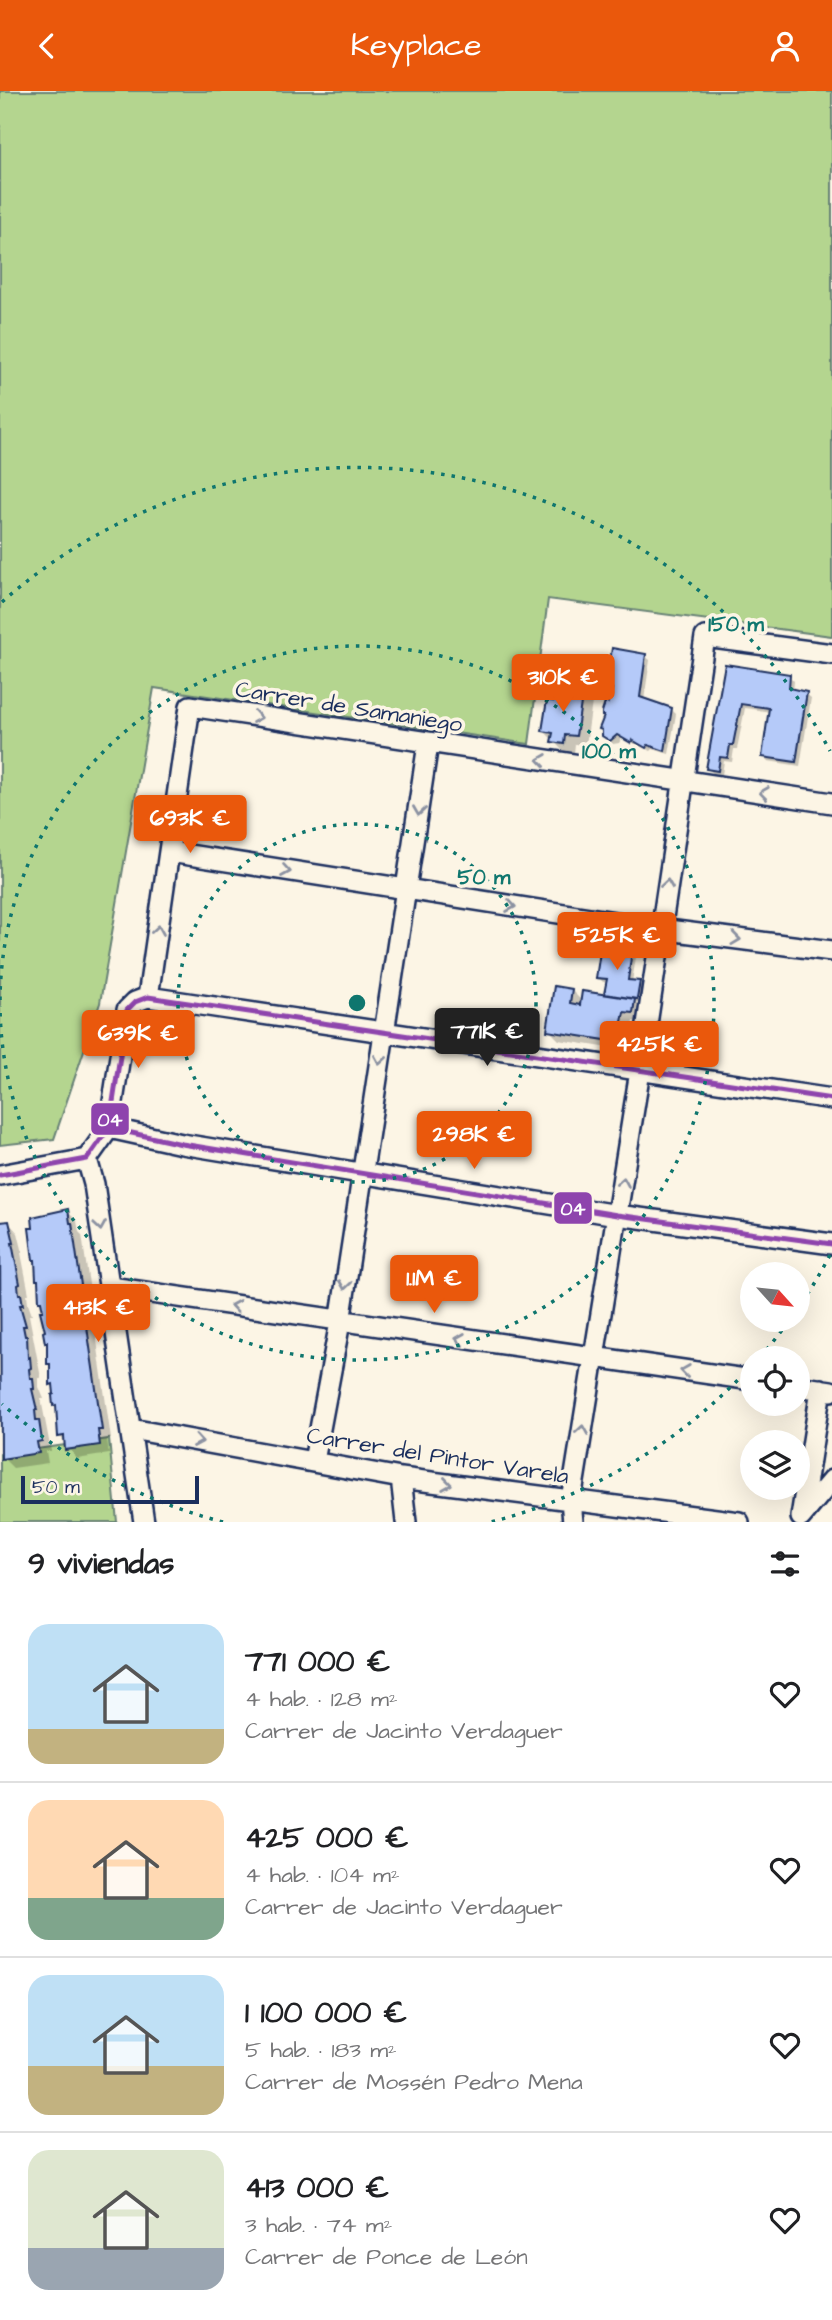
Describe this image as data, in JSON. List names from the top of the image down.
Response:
{
  "streets": {
    "street": ["Carrer de Samaniego", "Carrer del Pintor Varela"]
  },
  "lines": ["transit line 04"],
  "scale_bar": "50 m",
  "north": "bottom right",
  "page": {
    "header": "Keyplace",
    "price": [
      "310K €",
      "693K €",
      "525K €",
      "771K €",
      "639K €",
      "425K €",
      "298K €",
      "1.1M €",
      "413K €"
    ],
    "scale": "50 m",
    "heading": "9 viviendas",
    "list": [
      {
        "name": "771 000 €",
        "note": "4 hab. · 128 m² · Carrer de Jacinto Verdaguer"
      },
      {
        "name": "425 000 €",
        "note": "4 hab. · 104 m² · Carrer de Jacinto Verdaguer"
      },
      {
        "name": "1 100 000 €",
        "note": "5 hab. · 183 m² · Carrer de Mossén Pedro Mena"
      },
      {
        "name": "413 000 €",
        "note": "3 hab. · 74 m² · Carrer de Ponce de León"
      }
    ]
  },
  "rings": ["150 m", "100 m", "50 m"]
}
